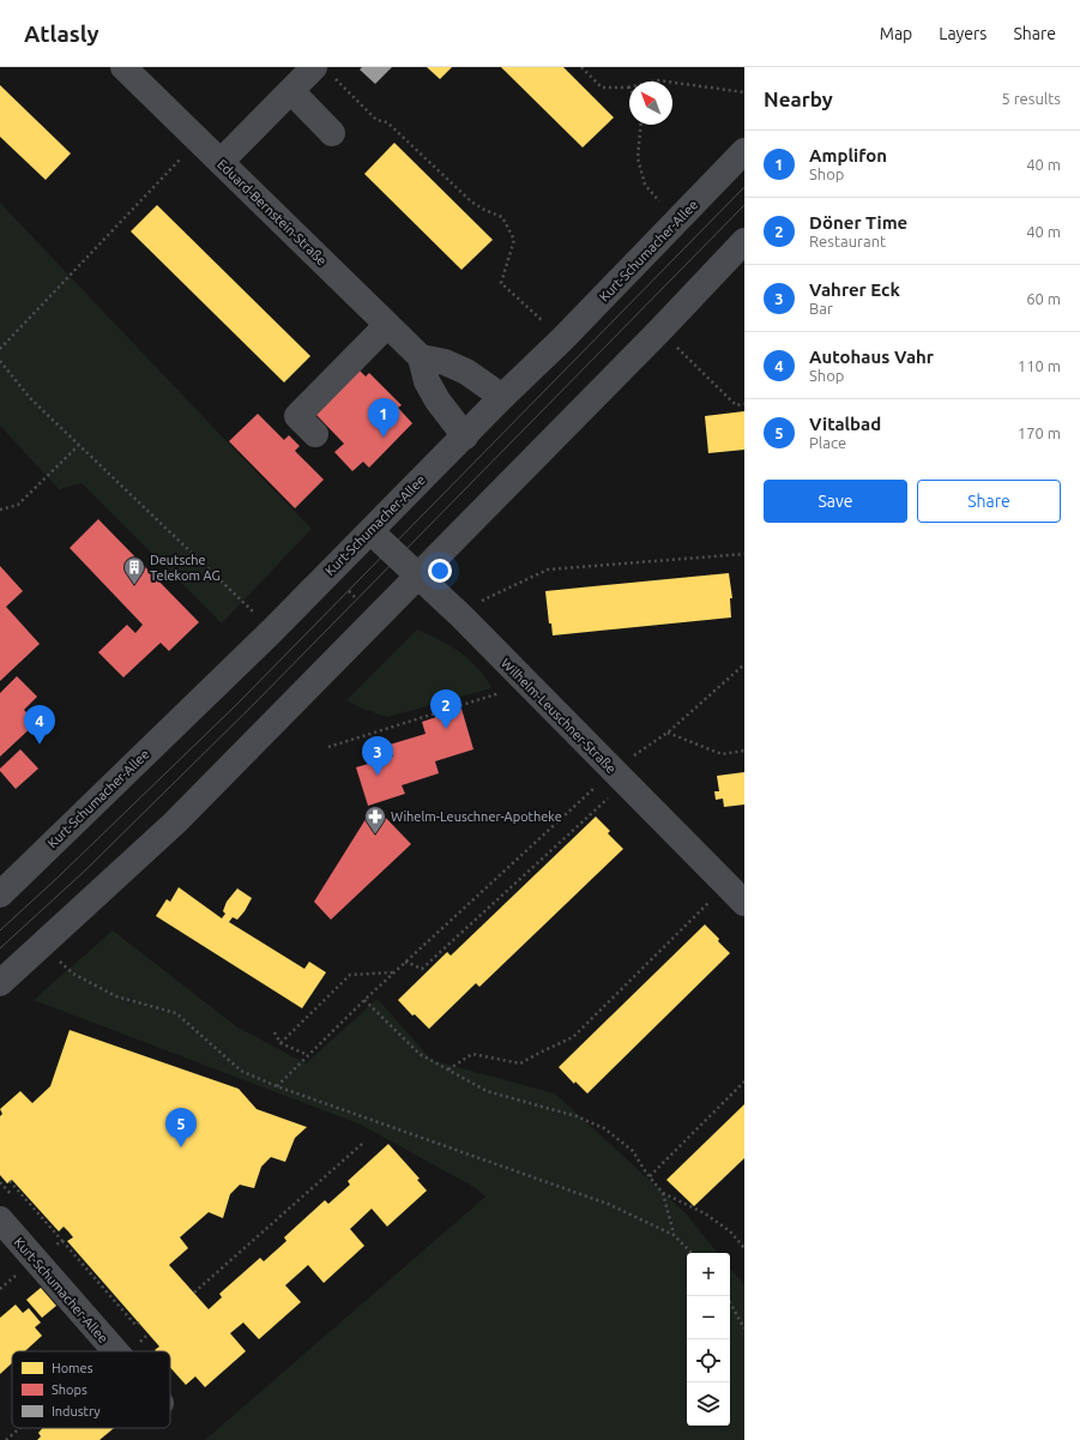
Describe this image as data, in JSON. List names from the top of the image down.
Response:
{
  "streets": {
    "street": ["Eduard-Bernstein-Straße", "Kurt-Schumacher-Allee", "Wilhelm-Leuschner-Straße"]
  },
  "crossings": [
    ["Kurt-Schumacher-Allee", "Wilhelm-Leuschner-Straße"]
  ],
  "places": {
    "building": ["Deutsche Telekom AG"],
    "pharmacy": ["Wihelm-Leuschner-Apotheke"]
  },
  "legend": ["Homes", "Shops", "Industry"],
  "north": "top left",
  "page": {
    "header": "Atlasly",
    "nav": ["Map", "Layers", "Share"],
    "heading": ["Nearby", "5 results"],
    "list": [
      {
        "mark": "1",
        "name": "Amplifon",
        "note": "Shop",
        "value": "40 m"
      },
      {
        "mark": "2",
        "name": "Döner Time",
        "note": "Restaurant",
        "value": "40 m"
      },
      {
        "mark": "3",
        "name": "Vahrer Eck",
        "note": "Bar",
        "value": "60 m"
      },
      {
        "mark": "4",
        "name": "Autohaus Vahr",
        "note": "Shop",
        "value": "110 m"
      },
      {
        "mark": "5",
        "name": "Vitalbad",
        "note": "Place",
        "value": "170 m"
      }
    ],
    "pins": [
      "1",
      "2",
      "4",
      "3",
      "5"
    ],
    "buttons": ["Save", "Share"],
    "map_buttons": ["+", "−"]
  }
}
